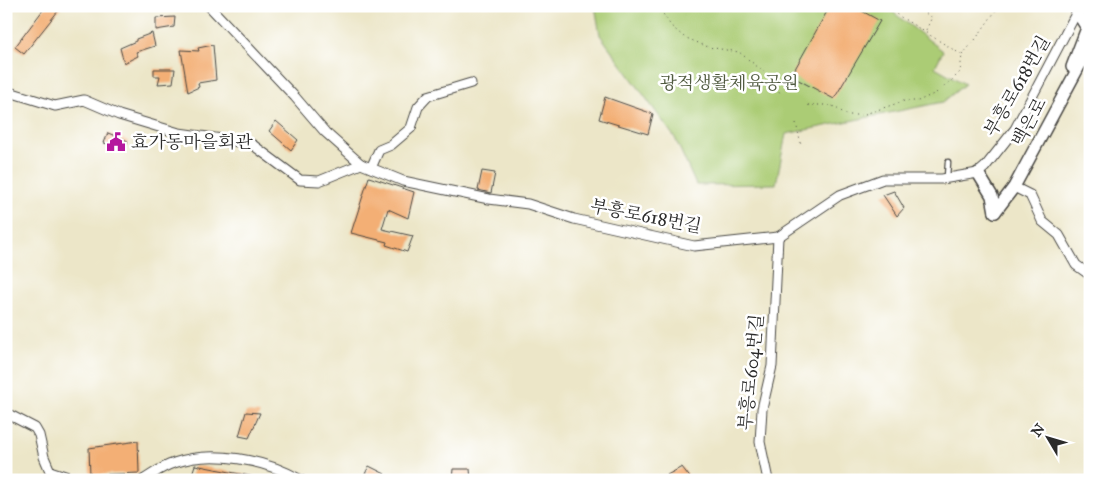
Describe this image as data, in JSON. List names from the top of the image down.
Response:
{
  "streets": {
    "street": ["부흥로618번길", "백은로", "부흥로604번길"]
  },
  "crossings": [
    ["부흥로618번길", "백은로"],
    ["부흥로618번길", "부흥로604번길"]
  ],
  "parks": ["광적생활체육공원"],
  "places": {
    "public building": ["효가동마을회관"]
  },
  "north": "top left"
}
